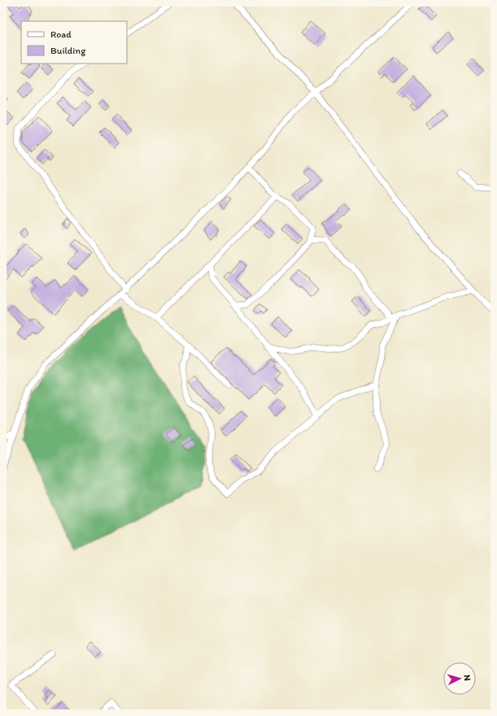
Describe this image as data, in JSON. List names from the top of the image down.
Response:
{
  "legend": ["Road", "Building"],
  "north": "right"
}
